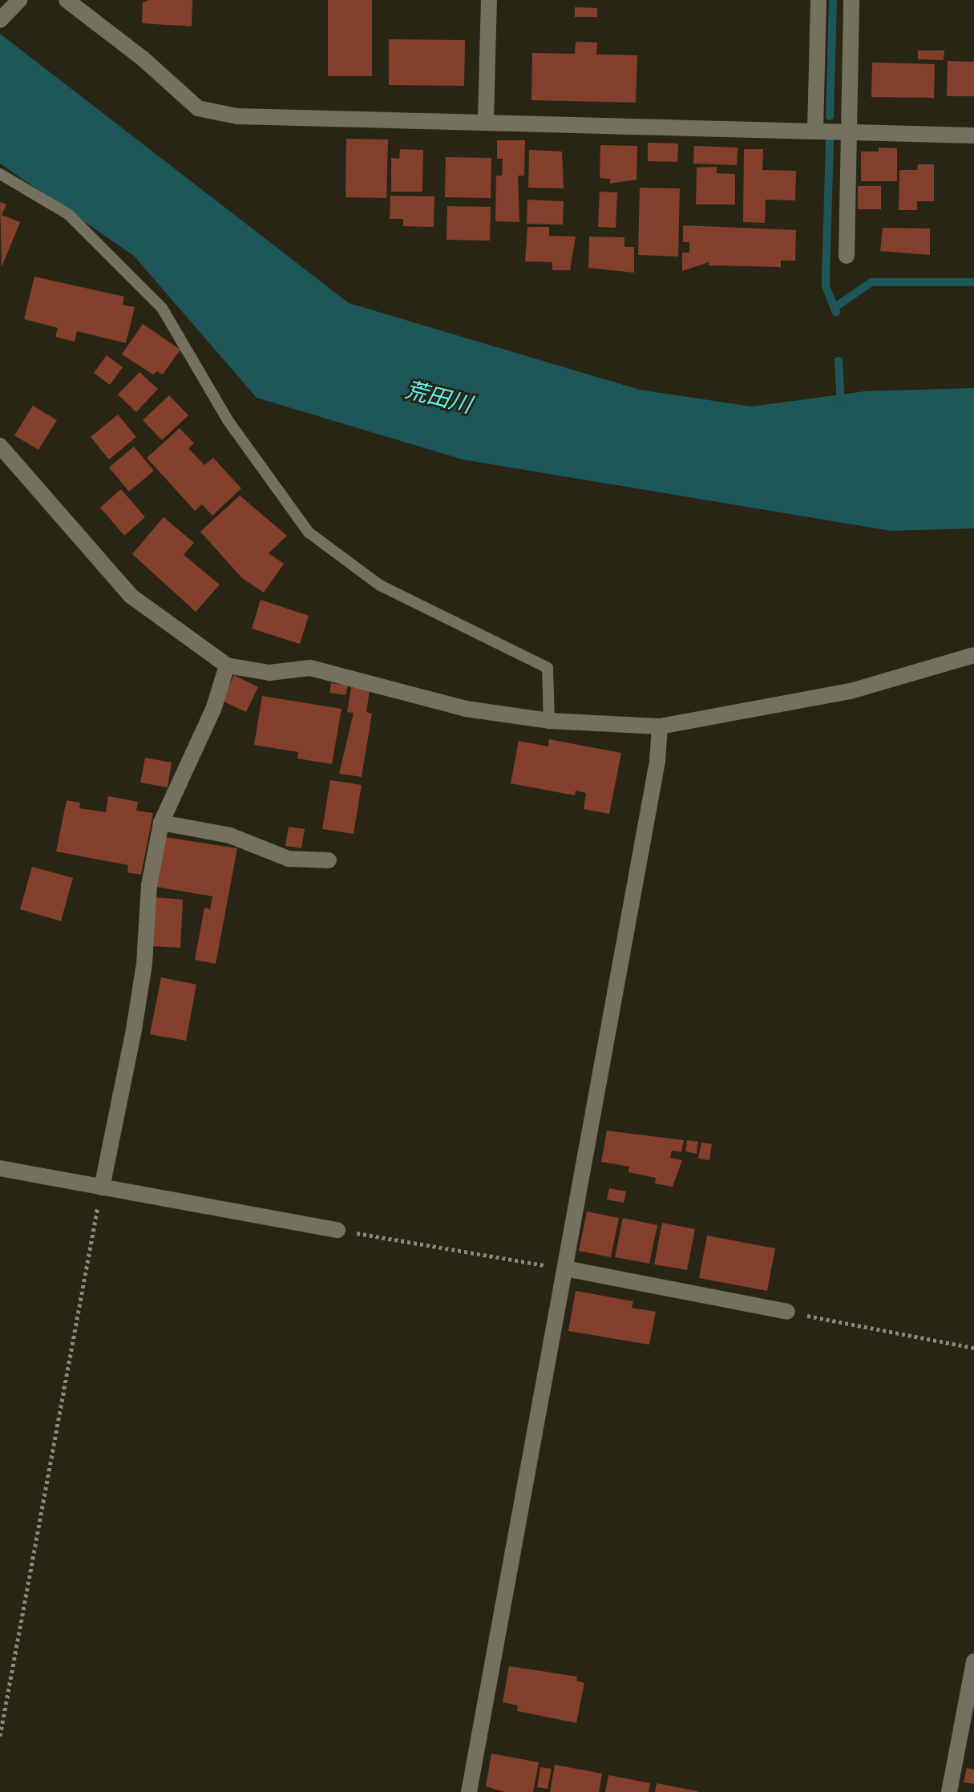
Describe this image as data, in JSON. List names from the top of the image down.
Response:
{
  "water": ["荒田川"]
}
